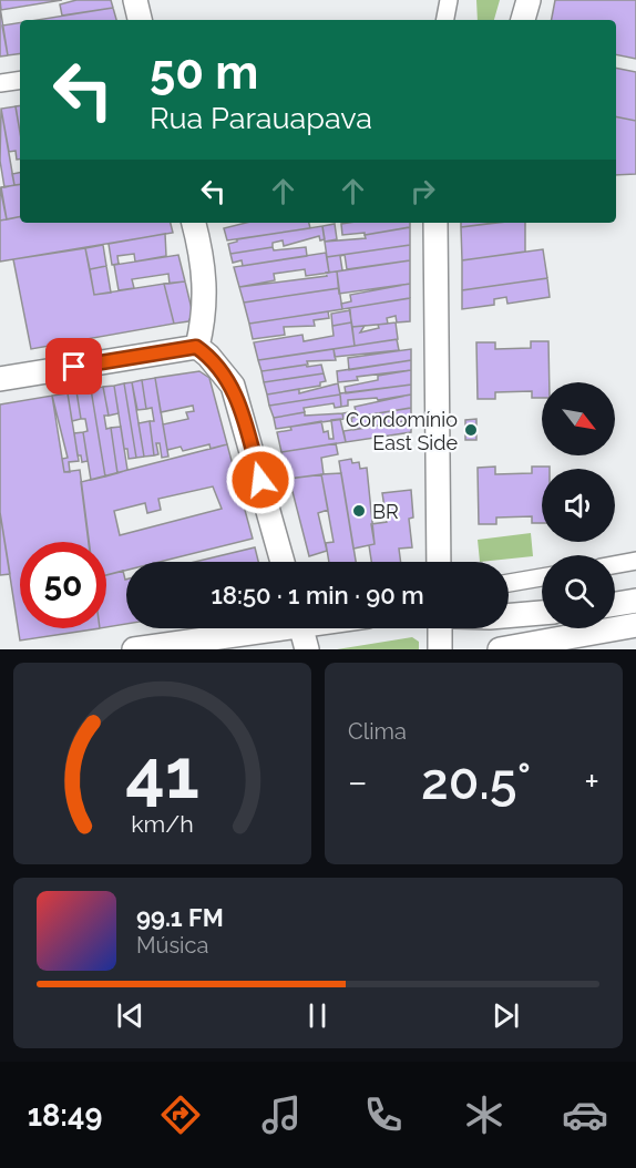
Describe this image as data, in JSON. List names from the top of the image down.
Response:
{
  "places": ["Condomínio East Side", "BR"],
  "north": "bottom right",
  "page": {
    "turn": ["50 m", "Rua Parauapava"],
    "limit": "50",
    "trip": "18:50 · 1 min · 90 m",
    "tile": "Clima",
    "heat": ["−", "20.5°", "+"],
    "song": ["99.1 FM", "Música"],
    "tabs": "18:49",
    "gauge": ["41", "km/h"]
  }
}
